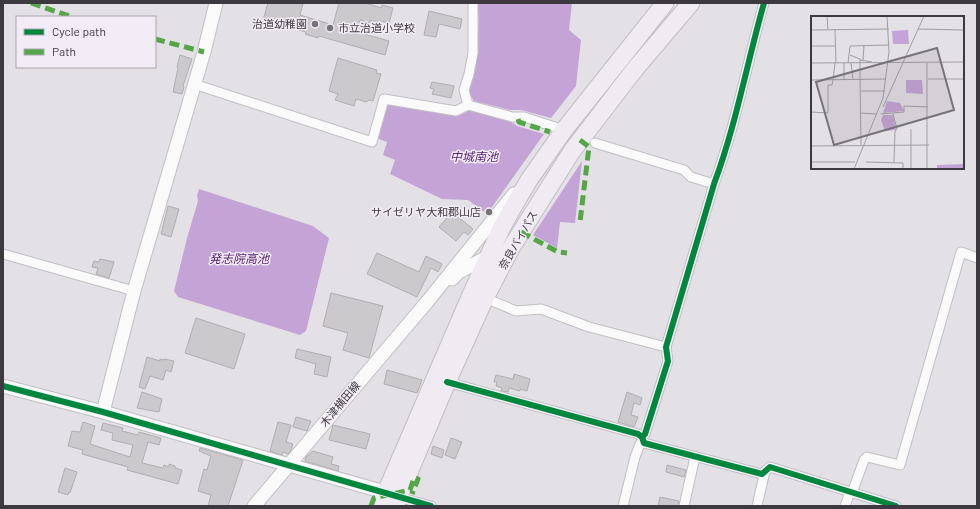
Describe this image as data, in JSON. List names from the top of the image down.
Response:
{
  "streets": {
    "highway": ["奈良バイパス"],
    "street": ["木津横田線"]
  },
  "crossings": [
    ["奈良バイパス", "木津横田線"]
  ],
  "water": ["中城南池", "発志院高池"],
  "places": ["治道幼稚園", "市立治道小学校", "サイゼリヤ大和郡山店"],
  "legend": ["Cycle path", "Path"]
}
